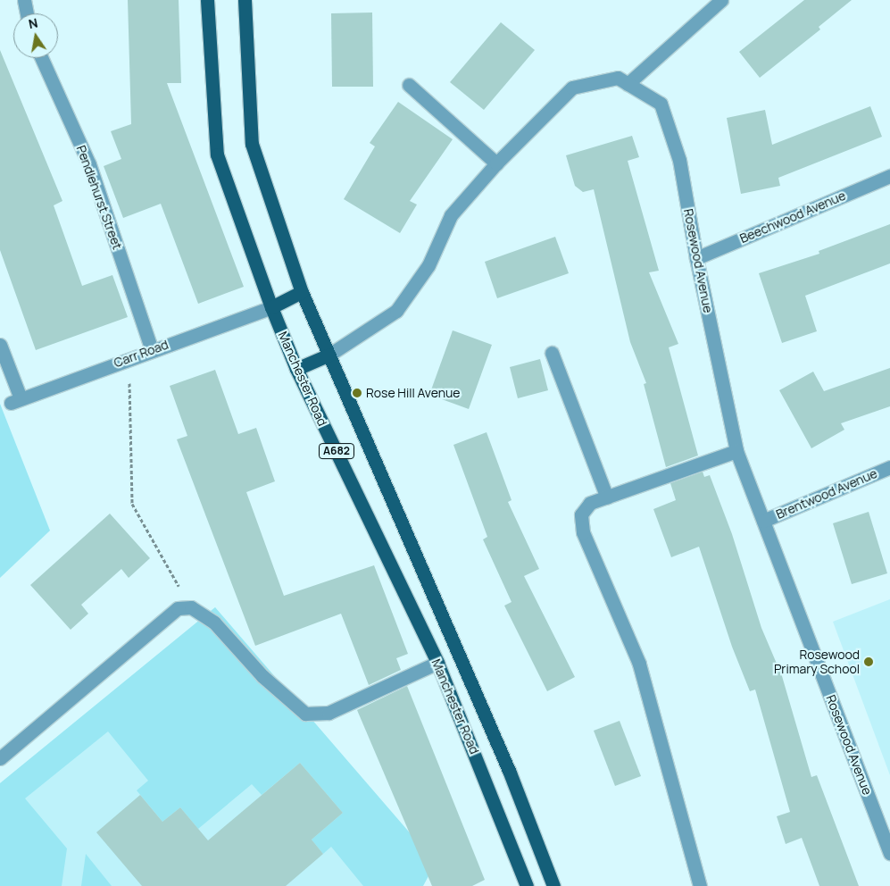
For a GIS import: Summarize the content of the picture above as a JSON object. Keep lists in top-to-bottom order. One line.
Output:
{"streets":{"main road":["Manchester Road","A682"],"street":["Pendlehurst Street","Beechwood Avenue","Rosewood Avenue","Carr Road","Brentwood Avenue"]},"crossings":[["Pendlehurst Street","Carr Road"],["Beechwood Avenue","Rosewood Avenue"],["Rosewood Avenue","Manchester Road"],["Rosewood Avenue","Brentwood Avenue"],["Carr Road","Manchester Road"]],"places":["Rose Hill Avenue","Rosewood Primary School"],"north":"top"}
